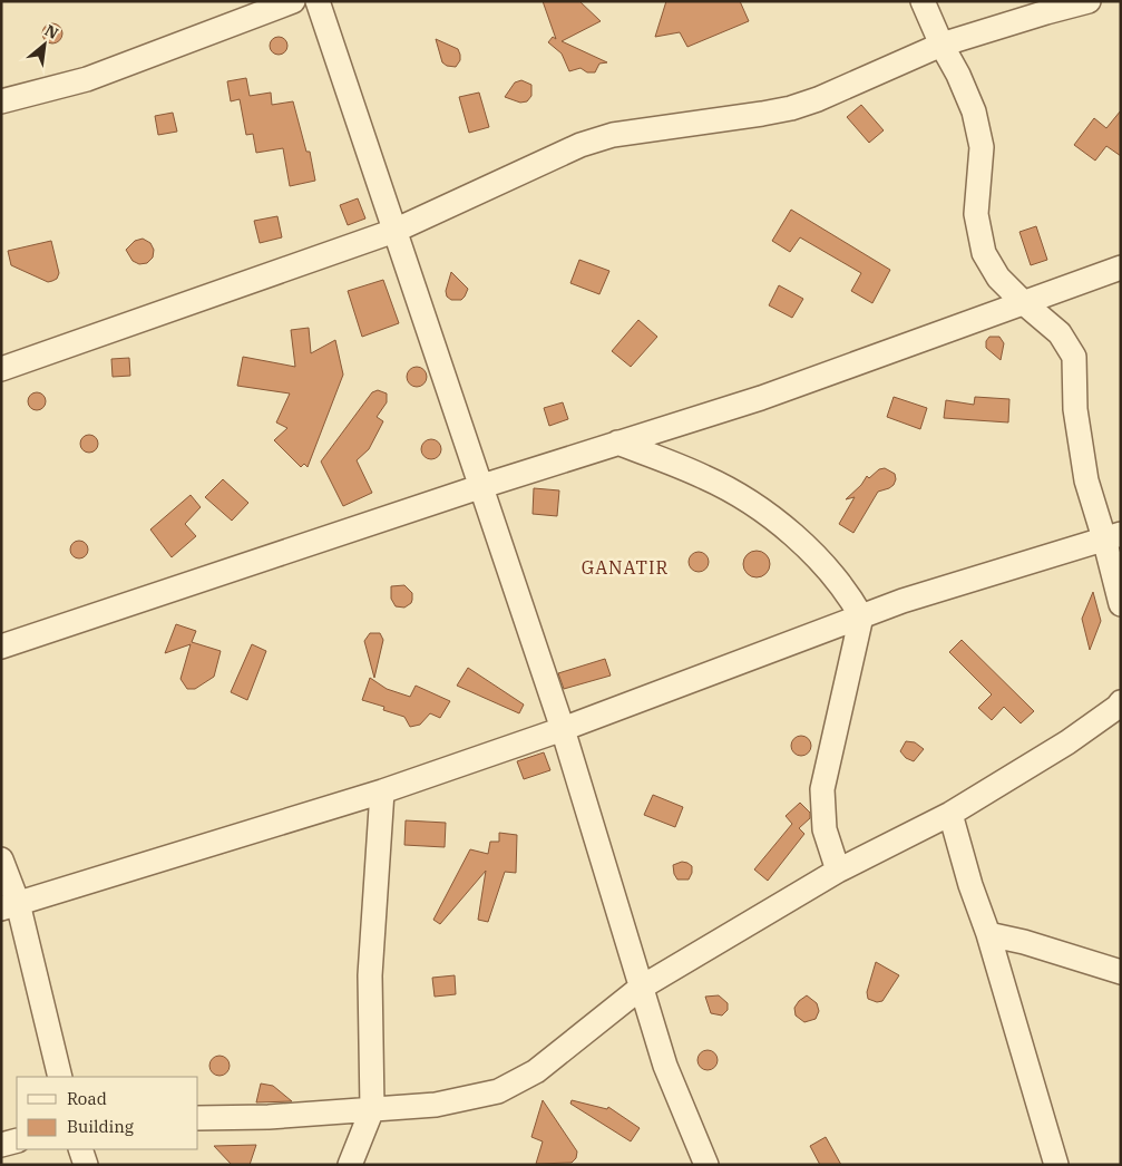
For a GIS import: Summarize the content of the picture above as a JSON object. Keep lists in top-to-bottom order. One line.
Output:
{"districts":["GANATIR"],"legend":["Road","Building"],"north":"top right"}
